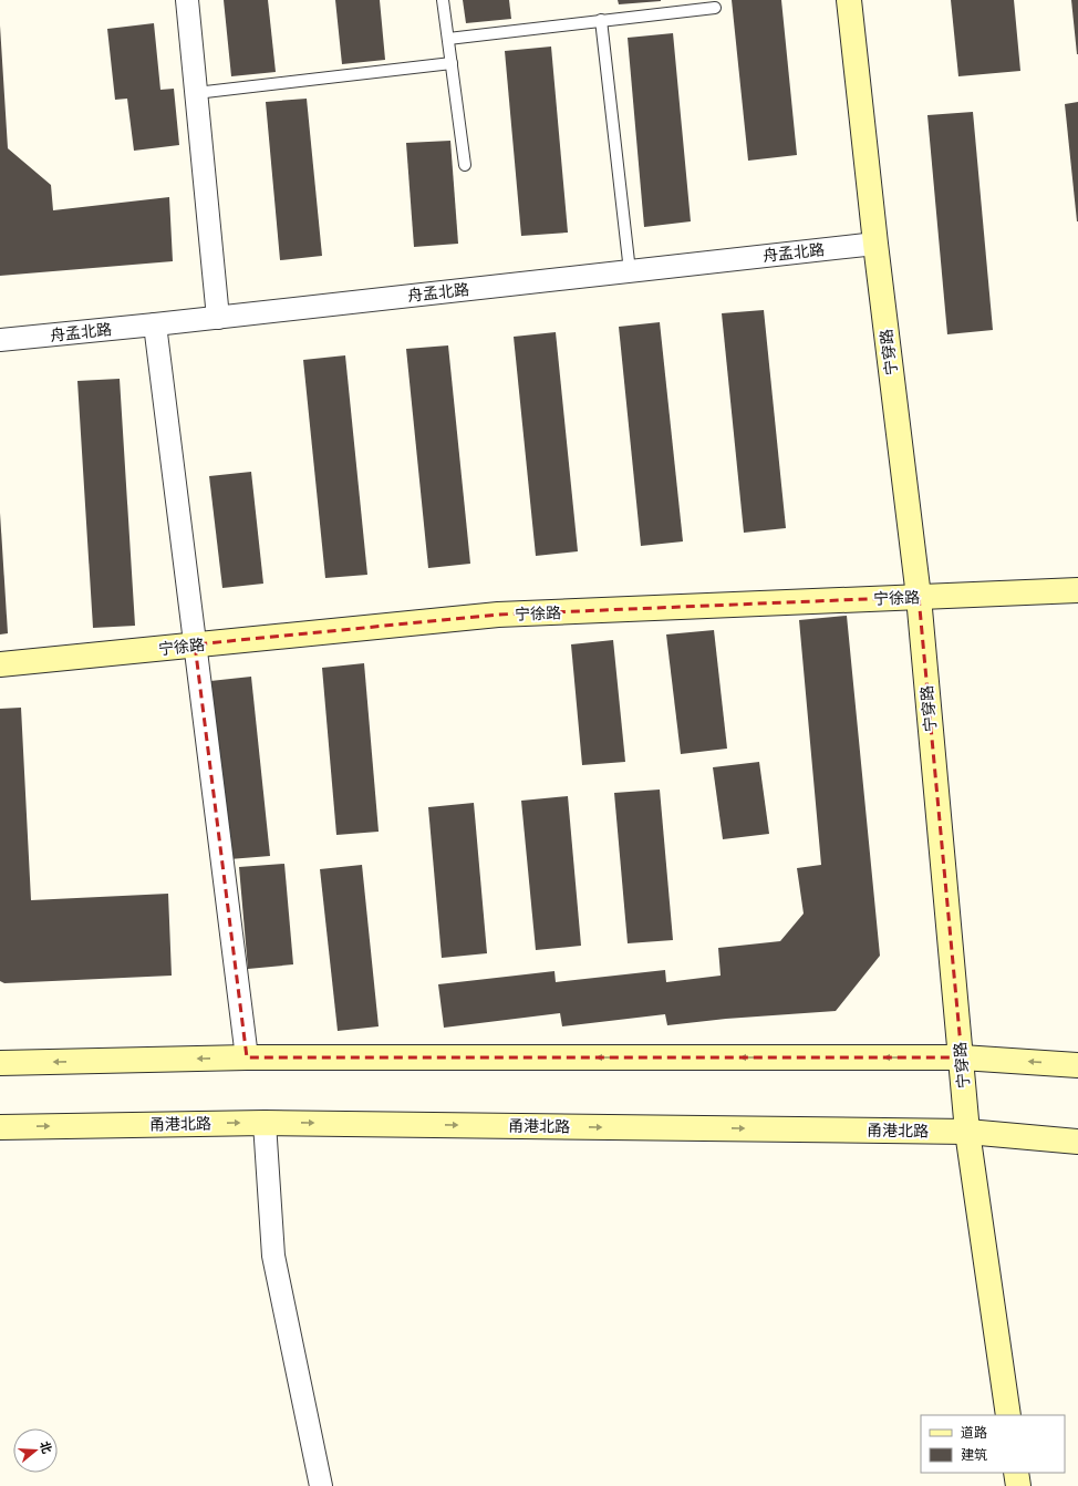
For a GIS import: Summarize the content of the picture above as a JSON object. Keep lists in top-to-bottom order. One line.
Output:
{"streets":{"street":["舟孟北路","宁穿路","宁徐路","甬港北路"]},"crossings":[["舟孟北路","宁穿路"],["宁穿路","宁徐路"],["宁穿路","甬港北路"]],"legend":["道路","建筑"],"north":"right"}
